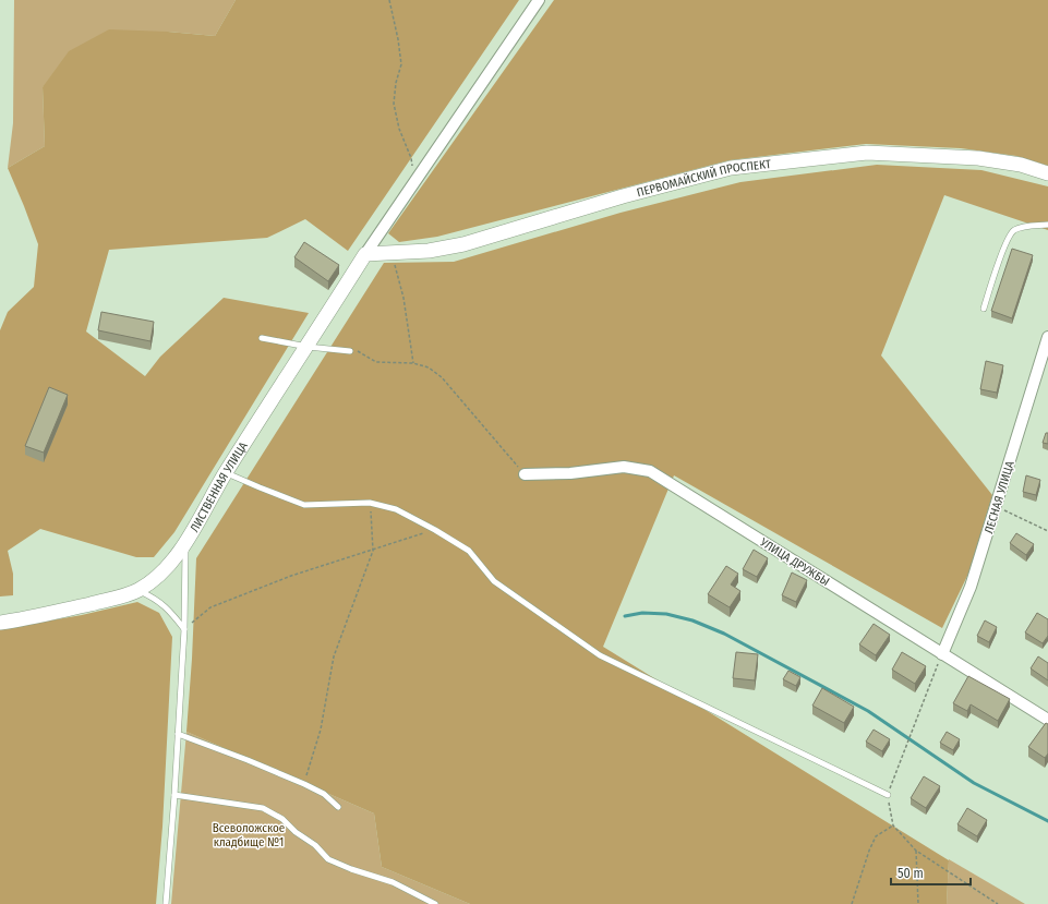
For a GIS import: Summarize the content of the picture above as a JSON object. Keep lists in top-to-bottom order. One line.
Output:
{"streets":{"street":["ПЕРВОМАЙСКИЙ ПРОСПЕКТ","ЛИСТВЕННАЯ УЛИЦА","ЛЕСНАЯ УЛИЦА","УЛИЦА ДРУЖБЫ"]},"crossings":[["ПЕРВОМАЙСКИЙ ПРОСПЕКТ","ЛИСТВЕННАЯ УЛИЦА"],["ЛЕСНАЯ УЛИЦА","УЛИЦА ДРУЖБЫ"]],"parks":["Всеволожское кладбище №1"],"scale_bar":"50 m"}
